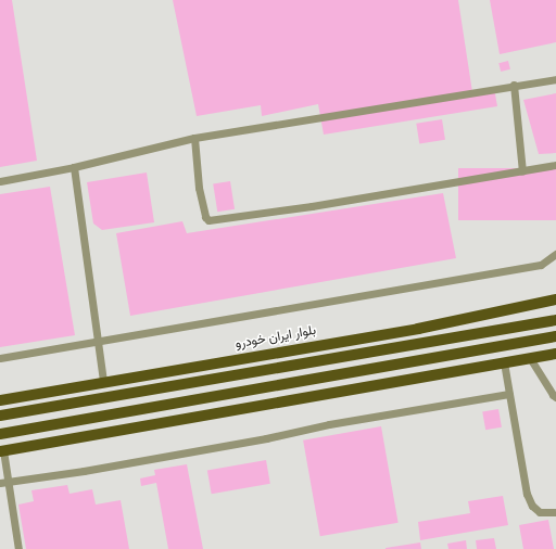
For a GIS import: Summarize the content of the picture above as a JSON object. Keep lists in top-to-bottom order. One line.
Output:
{"streets":{"main road":["بلوار ایران خودرو"]}}
